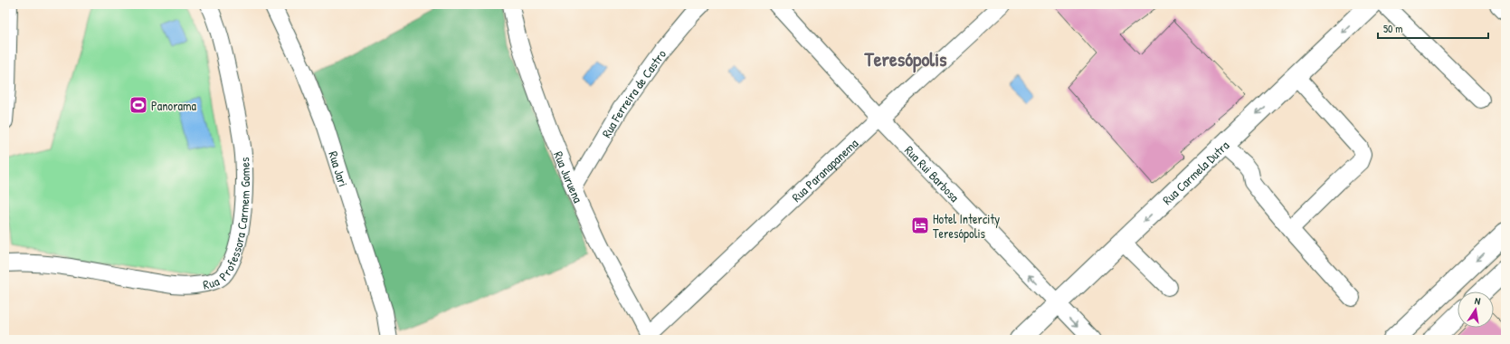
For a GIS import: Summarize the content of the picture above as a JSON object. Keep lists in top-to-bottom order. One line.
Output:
{"streets":{"main road":["Rua Carmela Dutra"],"street":["Rua Ferreira de Castro","Rua Jari","Rua Paranapanema","Rua Rui Barbosa","Rua Juruena","Rua Professora Carmem Gomes"]},"crossings":[["Rua Ferreira de Castro","Rua Juruena"],["Rua Paranapanema","Rua Rui Barbosa"],["Rua Paranapanema","Rua Juruena"],["Rua Carmela Dutra","Rua Rui Barbosa"]],"one_way":["Rua Carmela Dutra"],"districts":["Teresópolis"],"places":{"sports":["Panorama"],"hotel":["Hotel Intercity Teresópolis"]},"scale_bar":"50 m","north":"top"}
